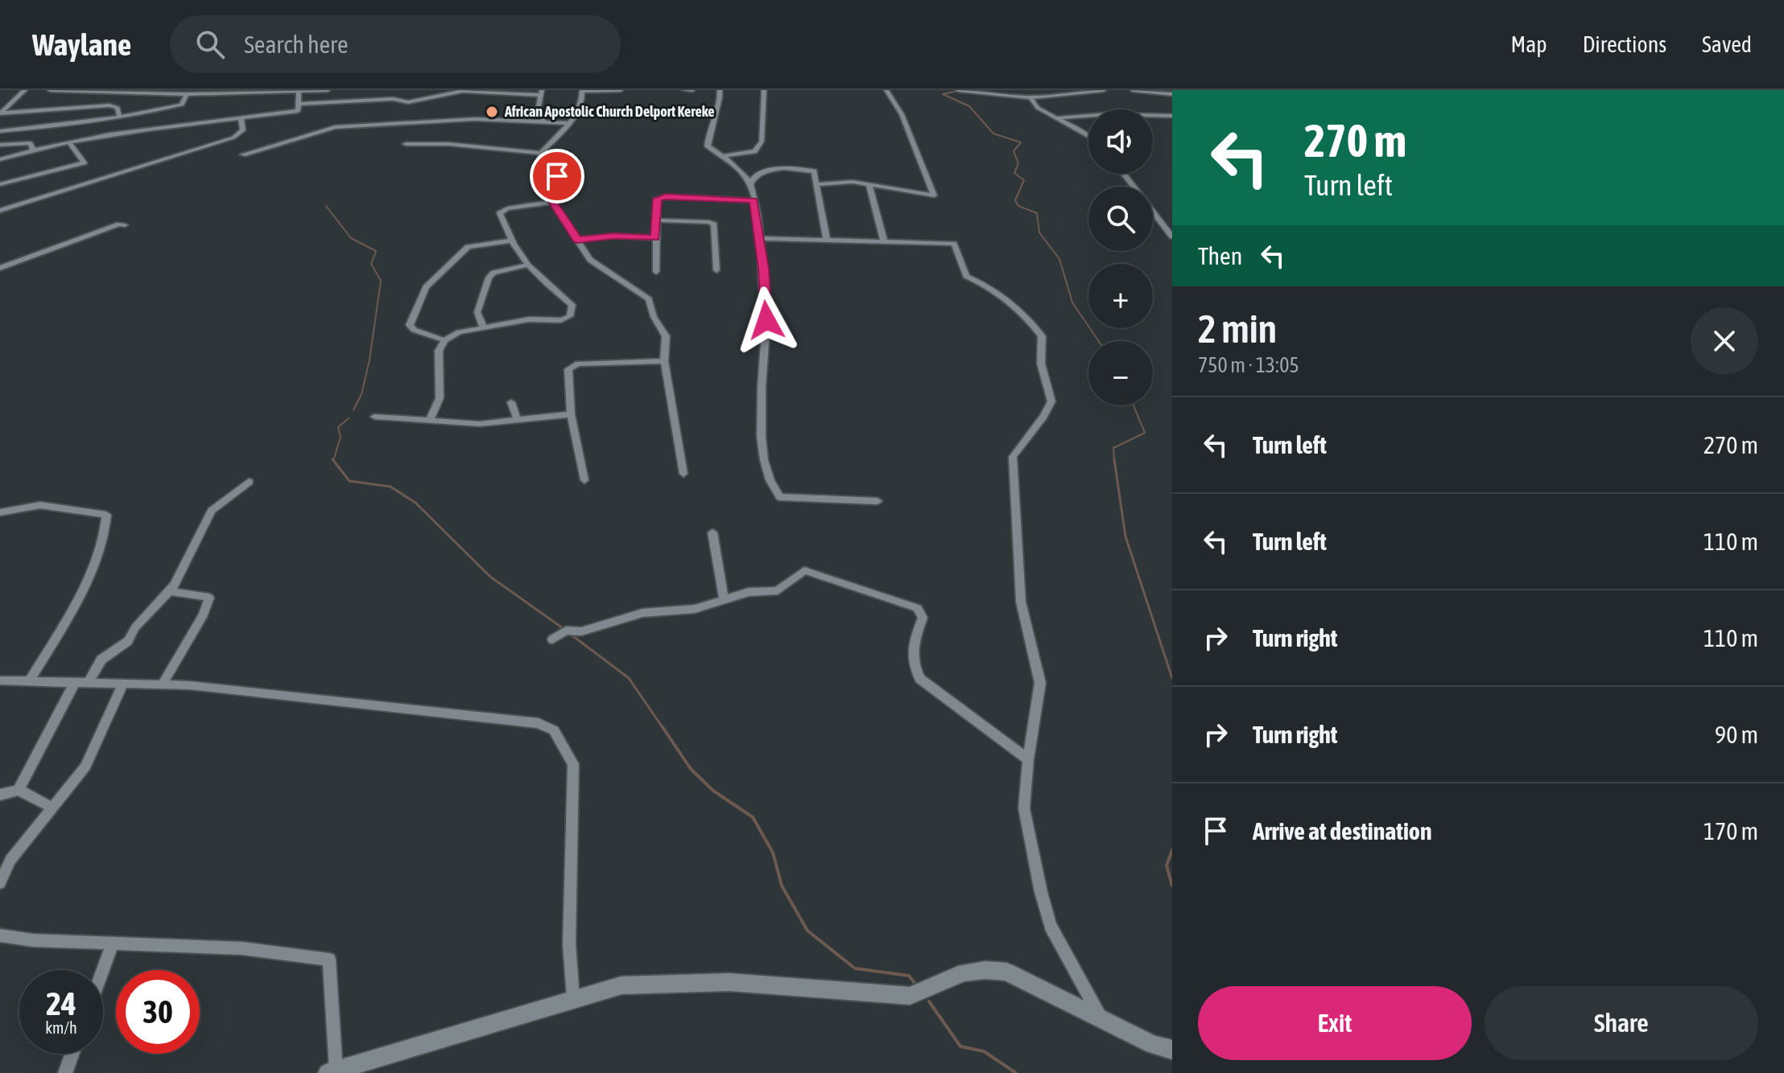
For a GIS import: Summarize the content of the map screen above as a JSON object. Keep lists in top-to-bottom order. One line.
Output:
{"places":["African Apostolic Church Delport Kereke"],"page":{"header":"Waylane","search":"Search here","nav":["Map","Directions","Saved"],"turn":["270 m","Turn left"],"map_buttons":["+","−"],"then":"Then","heading":["2 min","750 m · 13:05"],"list":[{"name":"Turn left","value":"270 m"},{"name":"Turn left","value":"110 m"},{"name":"Turn right","value":"110 m"},{"name":"Turn right","value":"90 m"},{"name":"Arrive at destination","value":"170 m"}],"speed":"24 km/h","limit":"30","buttons":["Exit","Share"]}}
